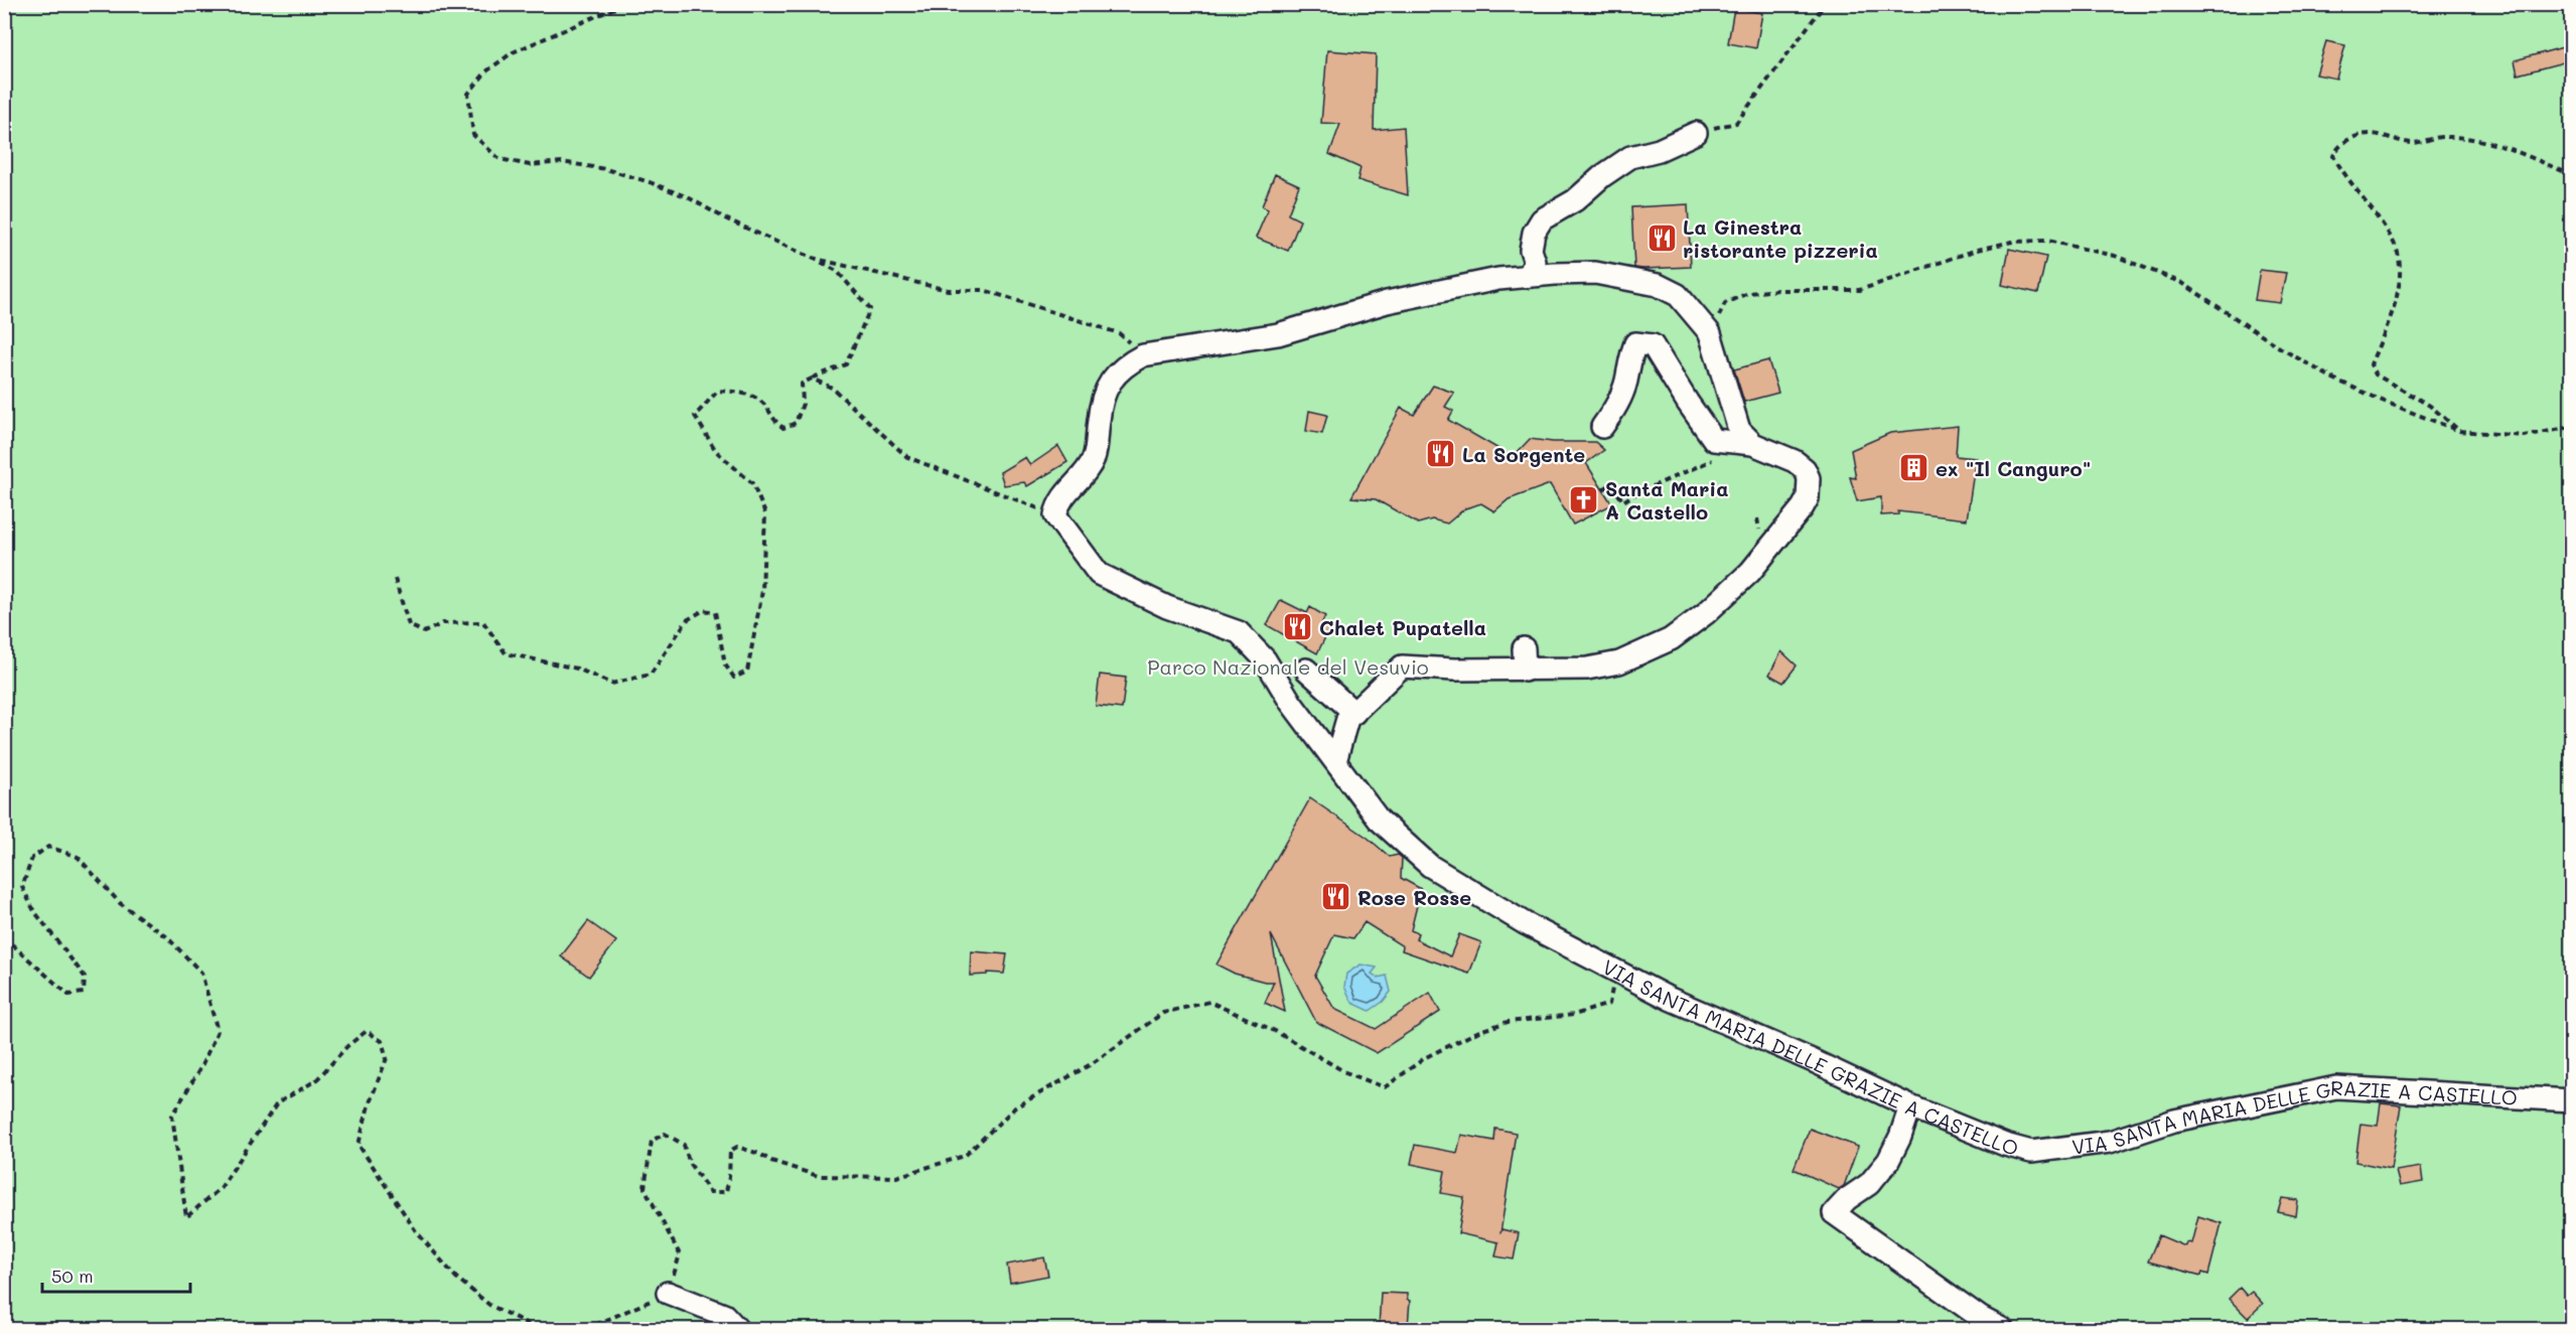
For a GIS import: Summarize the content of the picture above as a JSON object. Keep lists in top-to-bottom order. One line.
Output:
{"streets":{"street":["VIA SANTA MARIA DELLE GRAZIE A CASTELLO"]},"parks":["Parco Nazionale del Vesuvio"],"places":{"restaurant":["La Ginestra ristorante pizzeria","La Sorgente","Chalet Pupatella","Rose Rosse"],"building":["ex \"Il Canguro\""],"church":["Santa Maria A Castello"]},"scale_bar":"50 m"}
